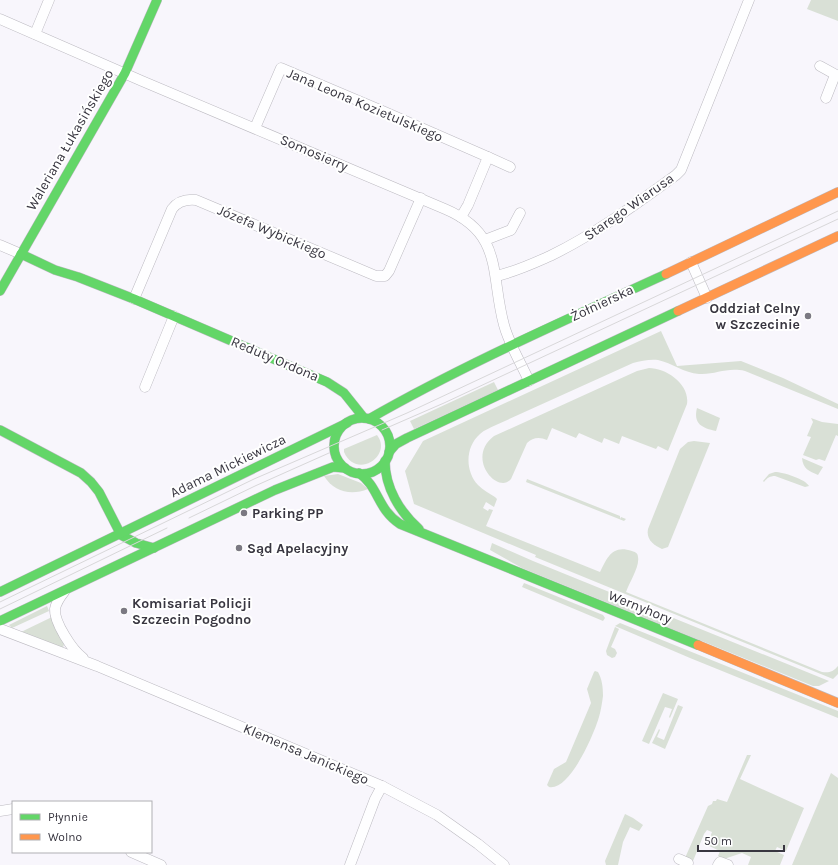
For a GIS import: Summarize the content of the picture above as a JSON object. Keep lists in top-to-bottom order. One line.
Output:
{"streets":{"street":["Jana Leona Kozietulskiego","Waleriana Łukasińskiego","Somosierry","Starego Wiarusa","Józefa Wybickiego","Żołnierska","Reduty Ordona","Adama Mickiewicza","Wernyhory","Klemensa Janickiego"]},"crossings":[["Jana Leona Kozietulskiego","Somosierry"],["Waleriana Łukasińskiego","Somosierry"],["Waleriana Łukasińskiego","Reduty Ordona"],["Somosierry","Starego Wiarusa"],["Somosierry","Józefa Wybickiego"],["Somosierry","Żołnierska"],["Józefa Wybickiego","Reduty Ordona"],["Żołnierska","Reduty Ordona"],["Żołnierska","Adama Mickiewicza"],["Żołnierska","Wernyhory"],["Reduty Ordona","Adama Mickiewicza"],["Reduty Ordona","Wernyhory"],["Adama Mickiewicza","Wernyhory"]],"places":["Oddział Celny w Szczecinie","Parking PP","Sąd Apelacyjny","Komisariat Policji Szczecin Pogodno"],"legend":["Płynnie","Wolno"],"scale_bar":"50 m"}
